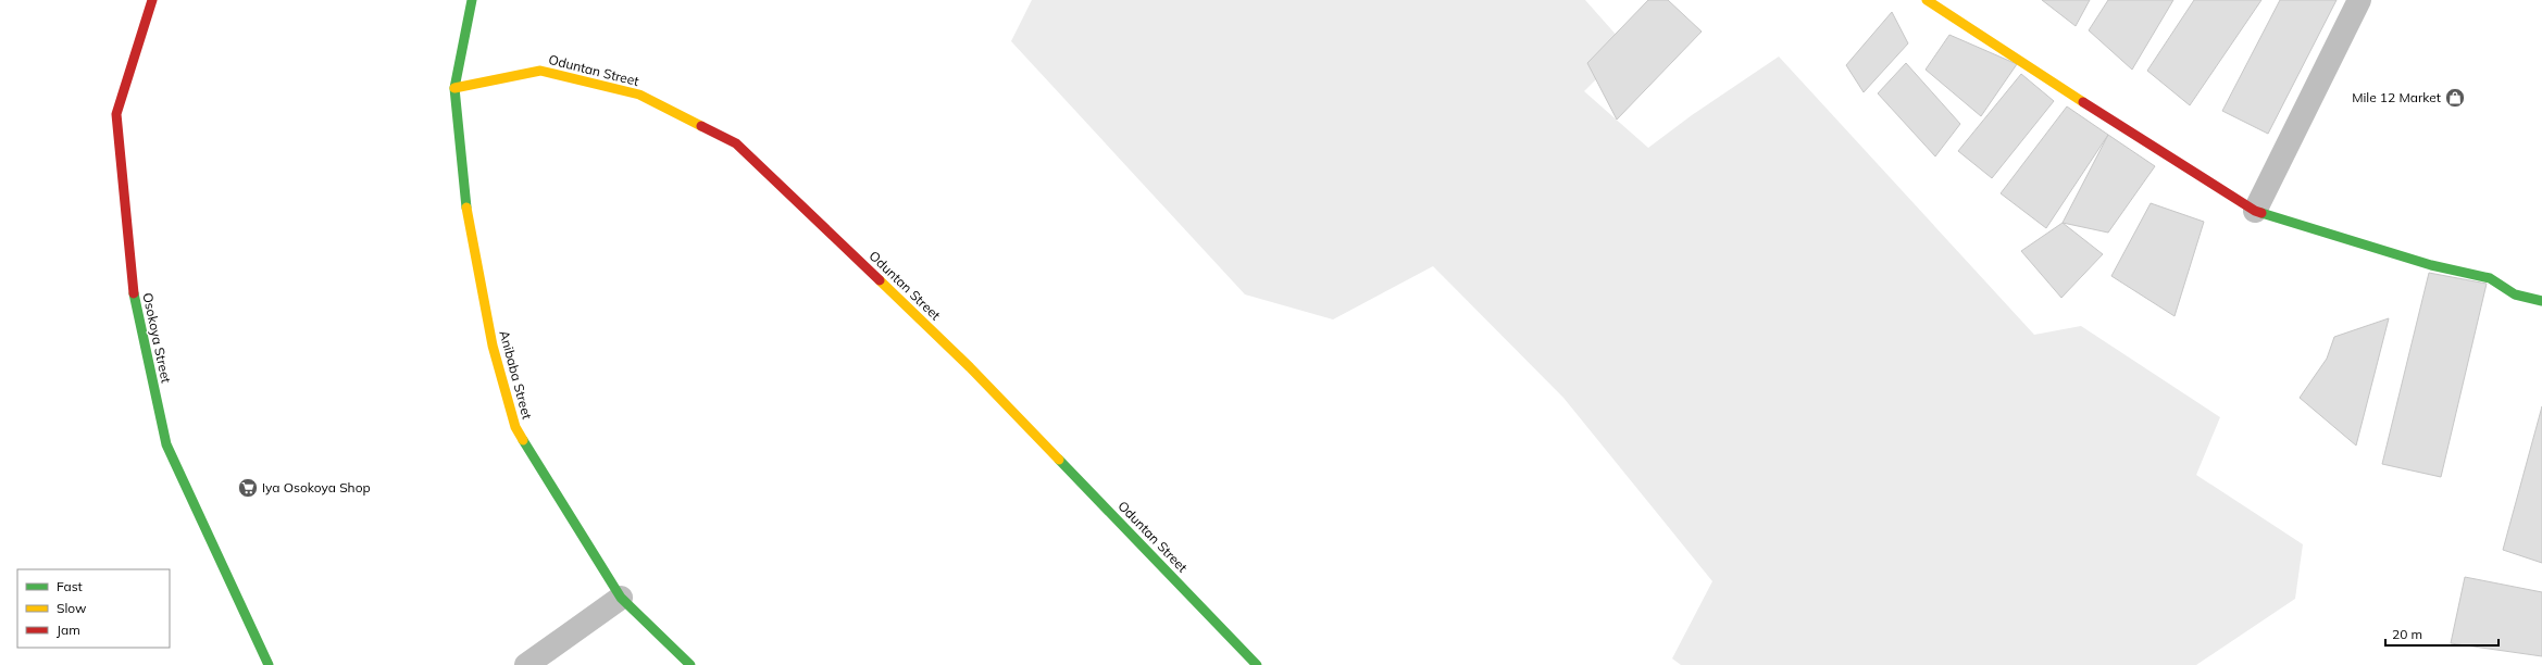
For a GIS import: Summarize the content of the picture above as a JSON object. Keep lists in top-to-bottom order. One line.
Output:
{"streets":{"street":["Oduntan Street","Osokoya Street","Anibaba Street"]},"crossings":[["Oduntan Street","Anibaba Street"]],"places":{"shop":["Mile 12 Market"],"supermarket":["Iya Osokoya Shop"]},"legend":["Fast","Slow","Jam"],"scale_bar":"20 m"}
